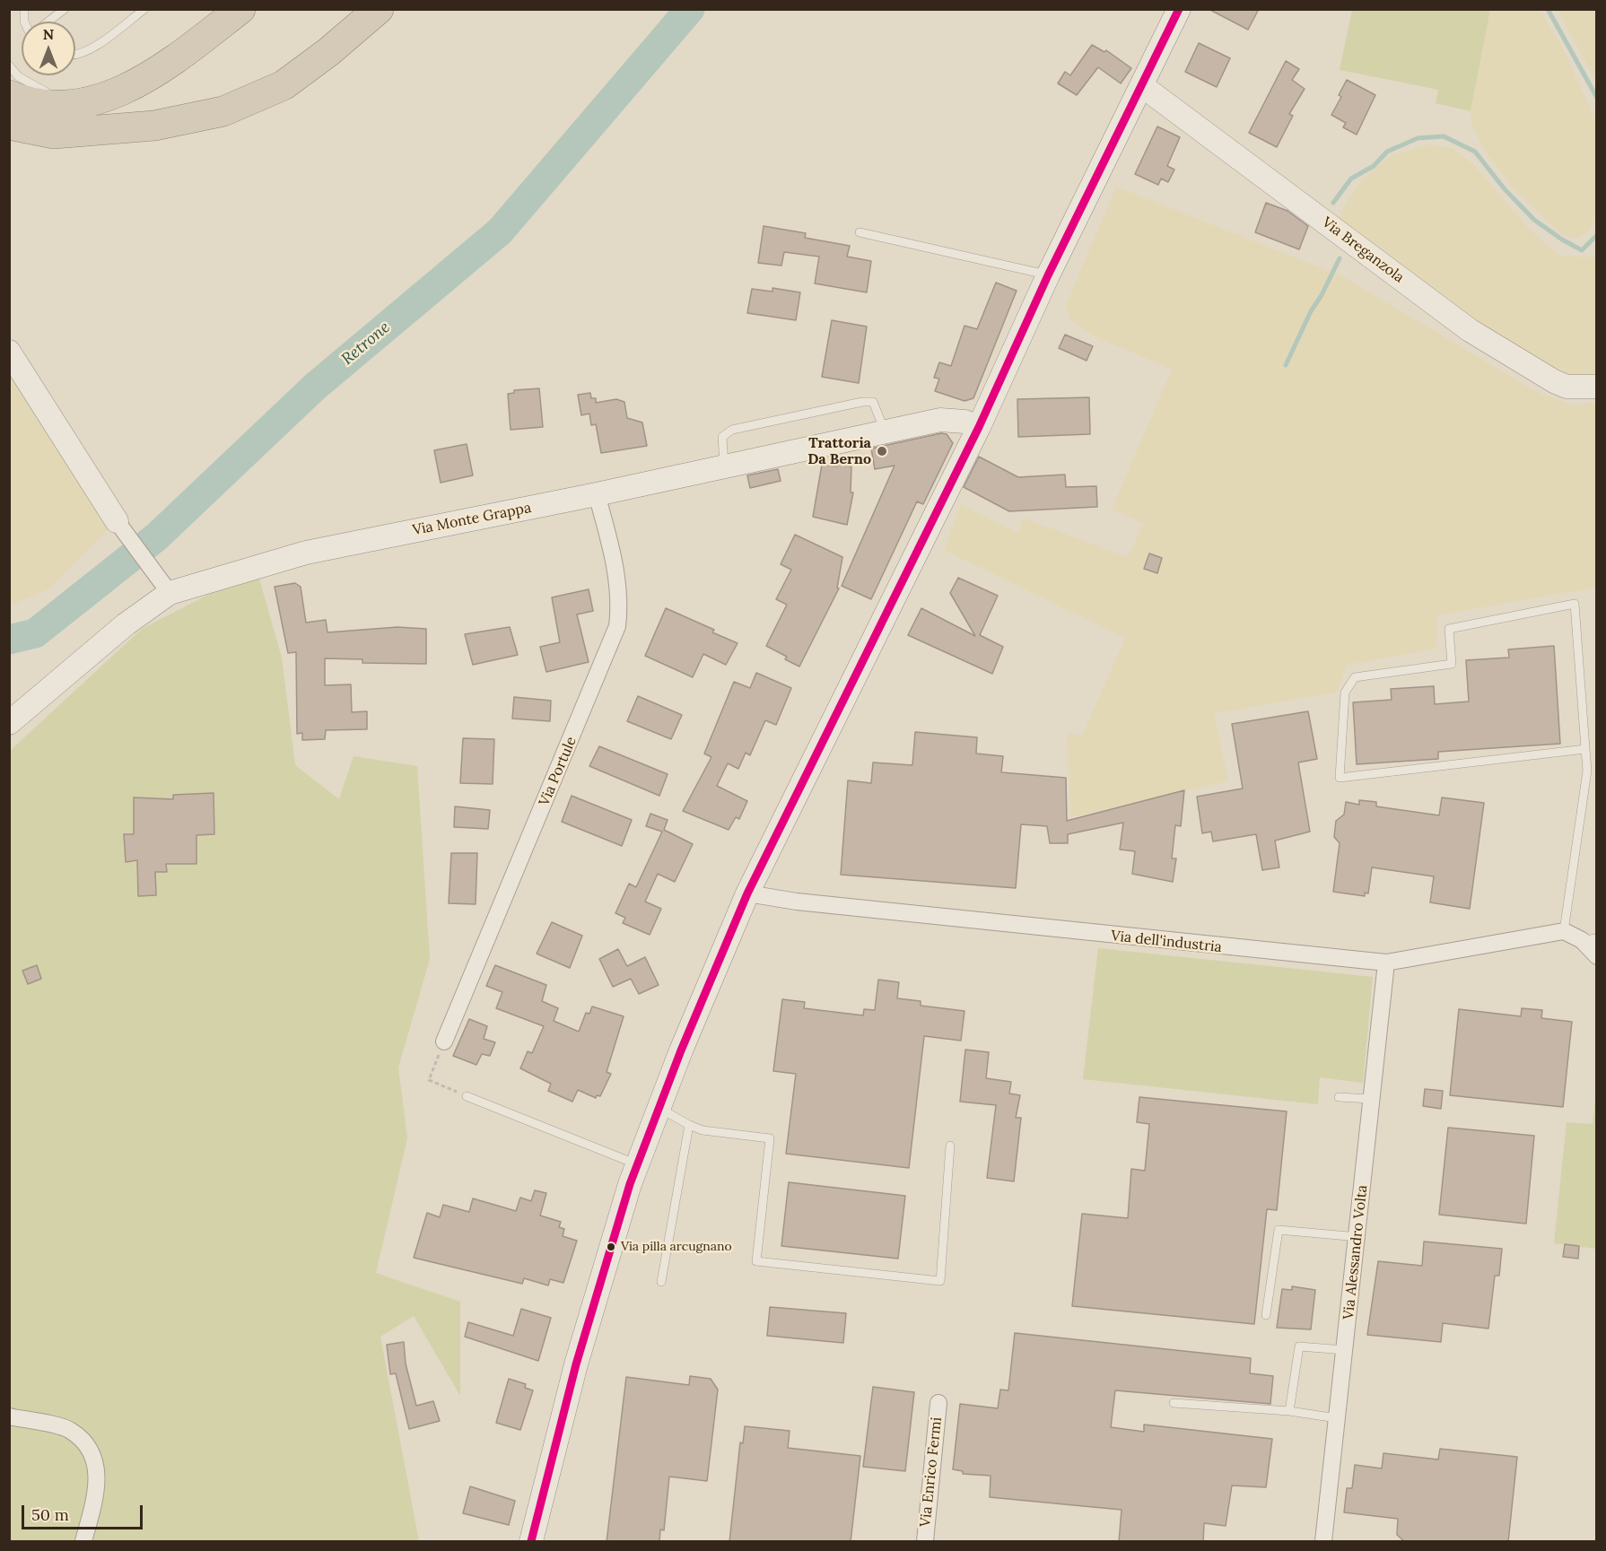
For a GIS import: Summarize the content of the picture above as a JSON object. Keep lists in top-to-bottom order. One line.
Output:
{"streets":{"street":["Via Breganzola","Via Monte Grappa","Via Portule","Via dell'industria","Via Alessandro Volta","Via Enrico Fermi"]},"crossings":[["Via Monte Grappa","Via Portule"],["Via dell'industria","Via Alessandro Volta"]],"water":["Retrone"],"places":["Trattoria Da Berno","Via pilla arcugnano"],"scale_bar":"50 m","north":"top"}
